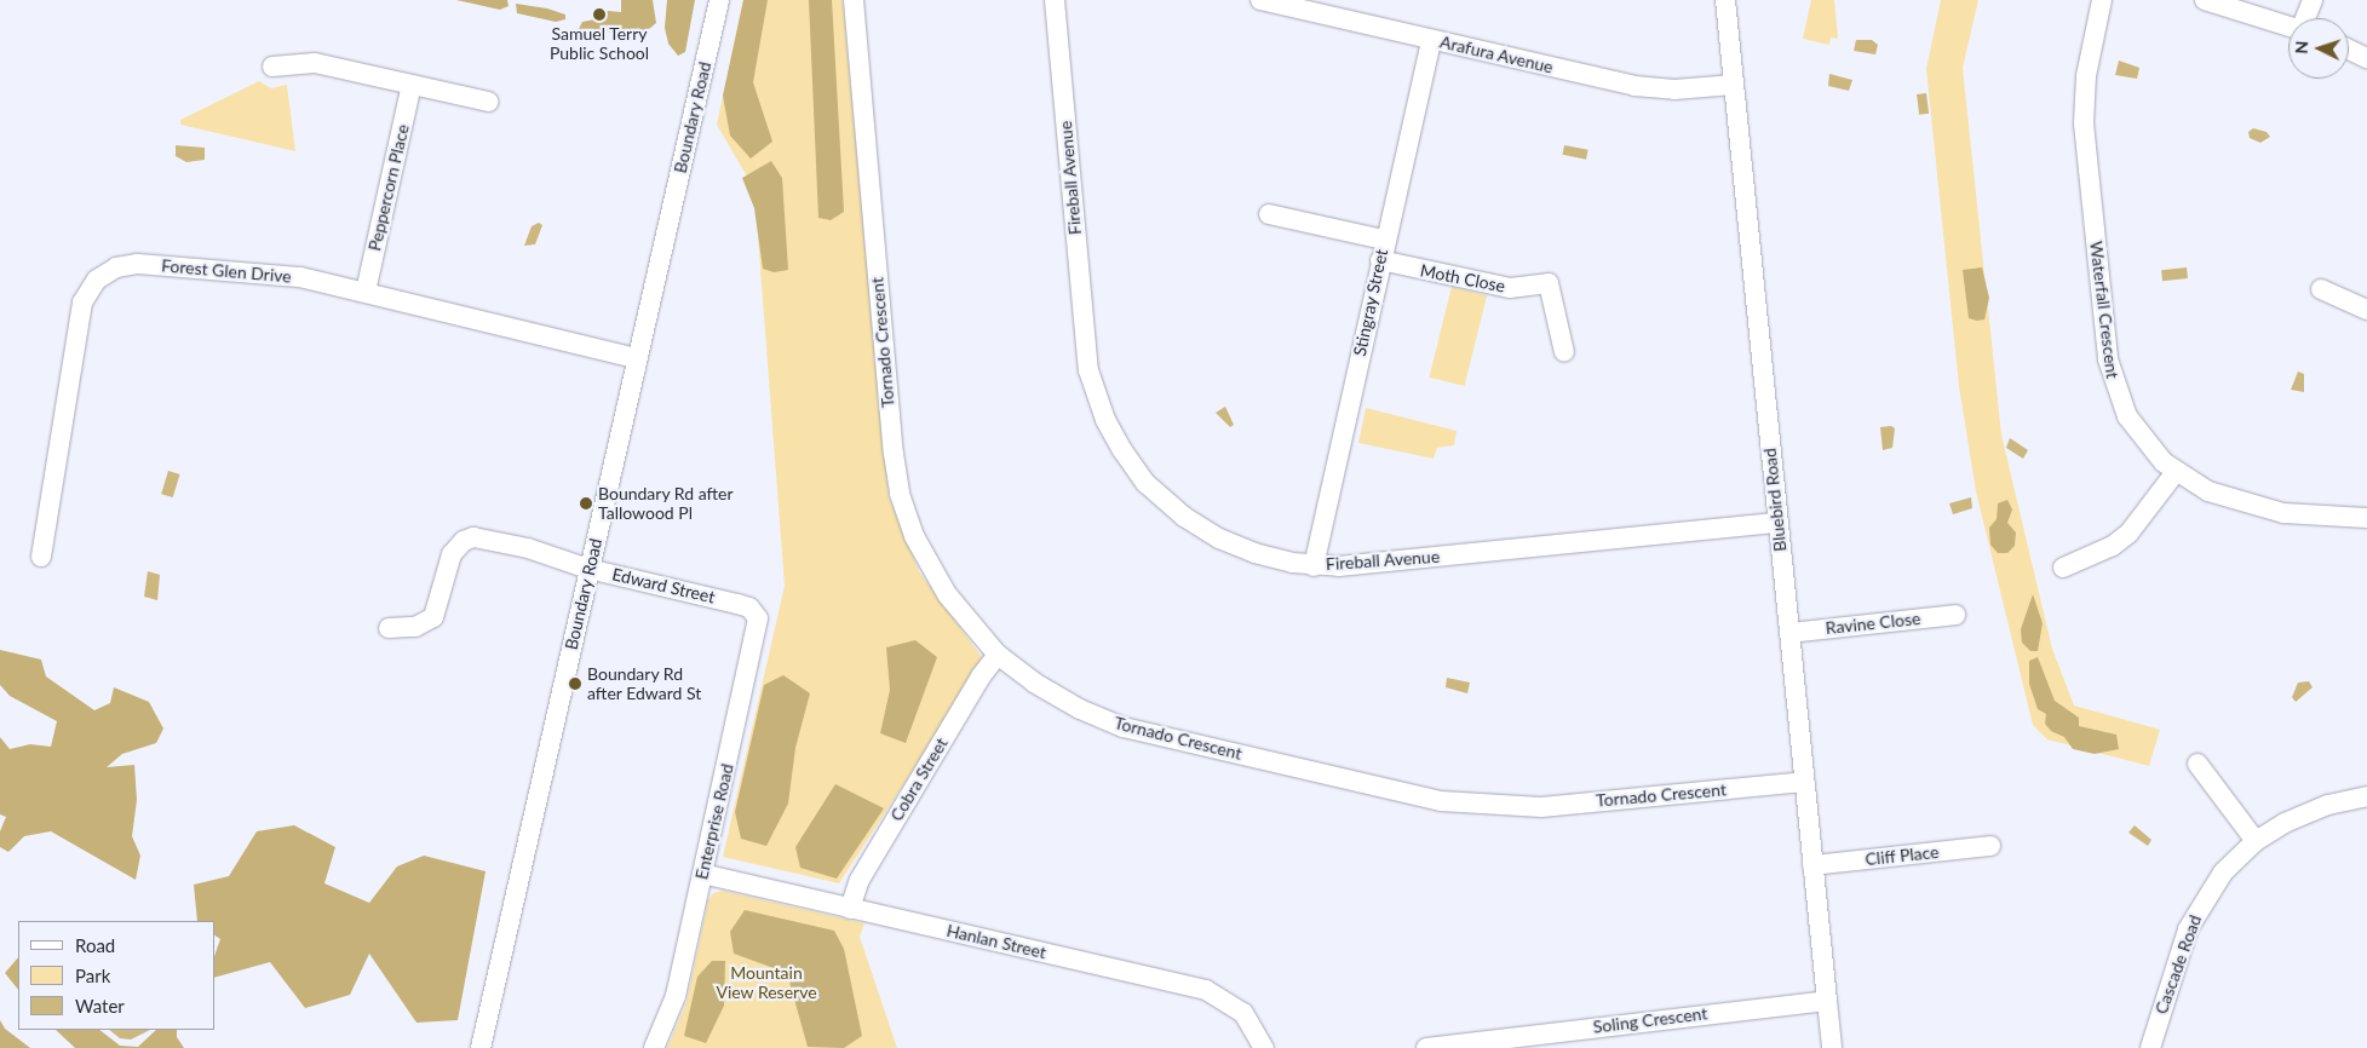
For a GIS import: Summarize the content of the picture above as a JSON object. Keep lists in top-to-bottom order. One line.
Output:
{"streets":{"street":["Arafura Avenue","Boundary Road","Fireball Avenue","Peppercorn Place","Forest Glen Drive","Moth Close","Stingray Street","Waterfall Crescent","Tornado Crescent","Bluebird Road","Edward Street","Ravine Close","Cobra Street","Enterprise Road","Cliff Place","Hanlan Street","Cascade Road","Soling Crescent"]},"crossings":[["Arafura Avenue","Stingray Street"],["Arafura Avenue","Bluebird Road"],["Boundary Road","Forest Glen Drive"],["Boundary Road","Edward Street"],["Fireball Avenue","Stingray Street"],["Fireball Avenue","Bluebird Road"],["Peppercorn Place","Forest Glen Drive"],["Moth Close","Stingray Street"],["Tornado Crescent","Bluebird Road"],["Tornado Crescent","Cobra Street"],["Bluebird Road","Ravine Close"],["Bluebird Road","Cliff Place"],["Bluebird Road","Soling Crescent"],["Edward Street","Enterprise Road"],["Cobra Street","Hanlan Street"],["Enterprise Road","Hanlan Street"]],"parks":["Mountain View Reserve"],"places":["Samuel Terry Public School","Boundary Rd after Tallowood Pl","Boundary Rd after Edward St"],"legend":["Road","Park","Water"],"north":"left"}
